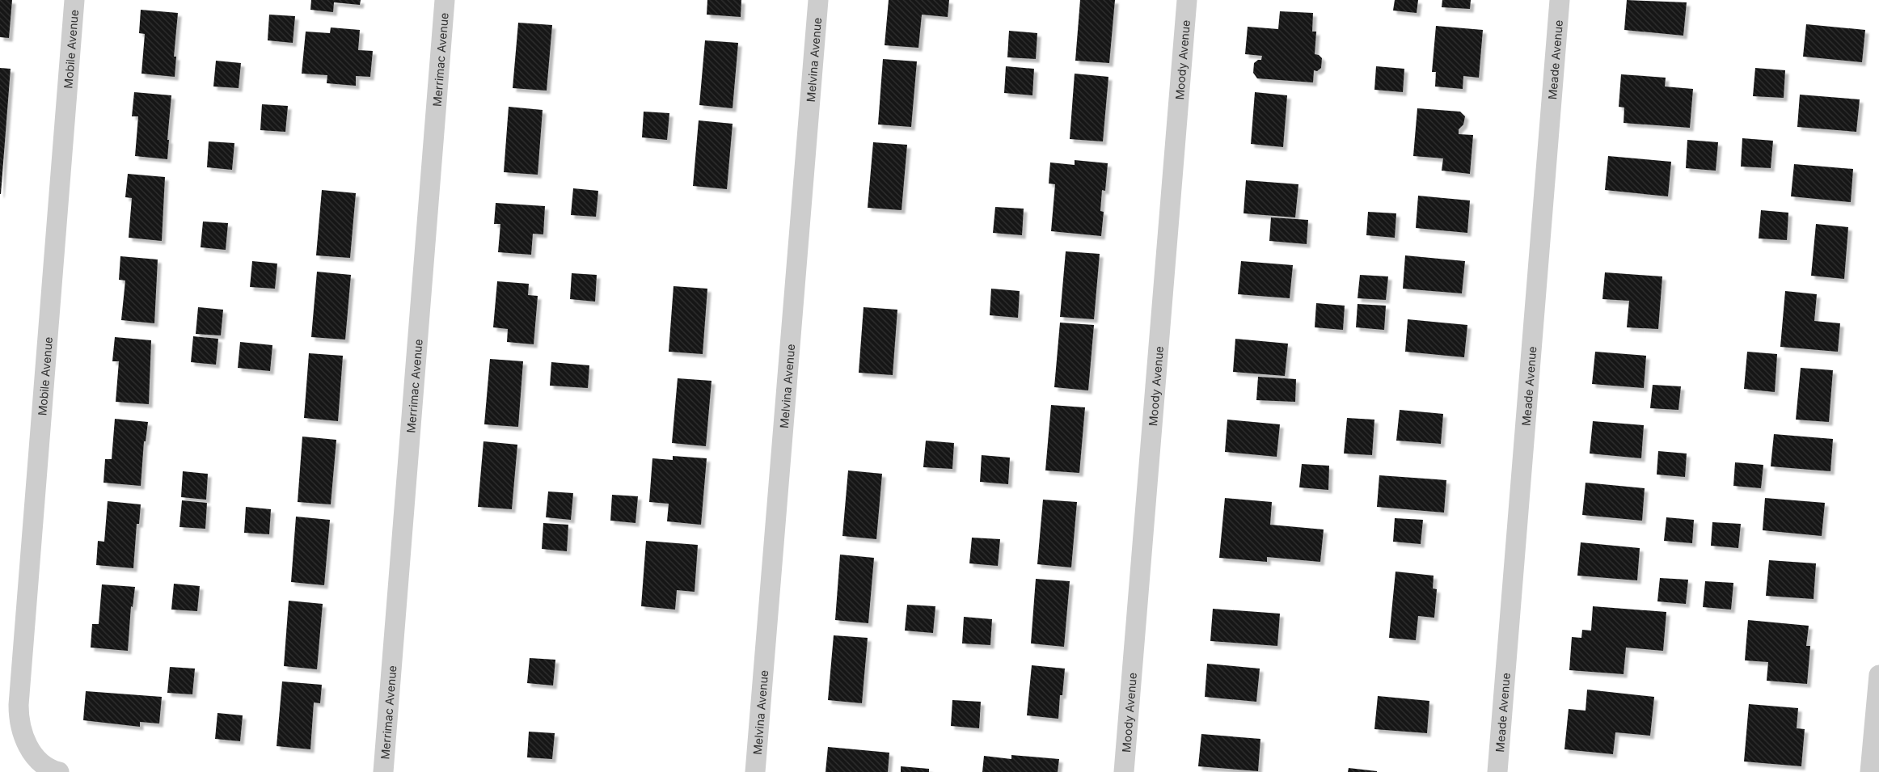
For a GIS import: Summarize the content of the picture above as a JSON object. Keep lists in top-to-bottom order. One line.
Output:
{"streets":{"street":["Mobile Avenue","Merrimac Avenue","Melvina Avenue","Moody Avenue","Meade Avenue"]}}
